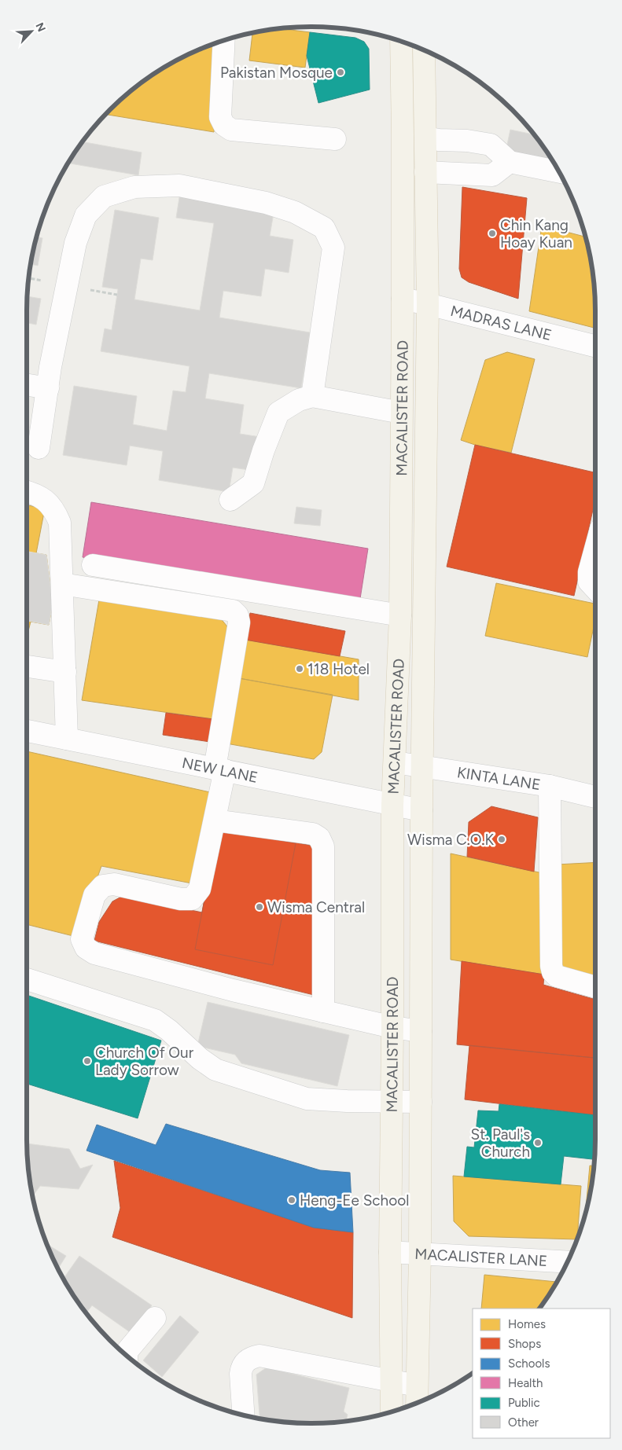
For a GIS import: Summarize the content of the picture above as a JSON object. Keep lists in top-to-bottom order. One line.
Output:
{"streets":{"main road":["MACALISTER ROAD"],"street":["MADRAS LANE","NEW LANE","KINTA LANE","MACALISTER LANE"]},"crossings":[["MADRAS LANE","MACALISTER ROAD"],["MACALISTER ROAD","NEW LANE"],["MACALISTER ROAD","KINTA LANE"],["MACALISTER ROAD","MACALISTER LANE"]],"places":["Pakistan Mosque","Chin Kang Hoay Kuan","118 Hotel","Wisma C.O.K","Wisma Central","Church Of Our Lady Sorrow","St. Paul's Church","Heng-Ee School"],"legend":["Homes","Shops","Schools","Health","Public","Other"],"north":"top right"}
